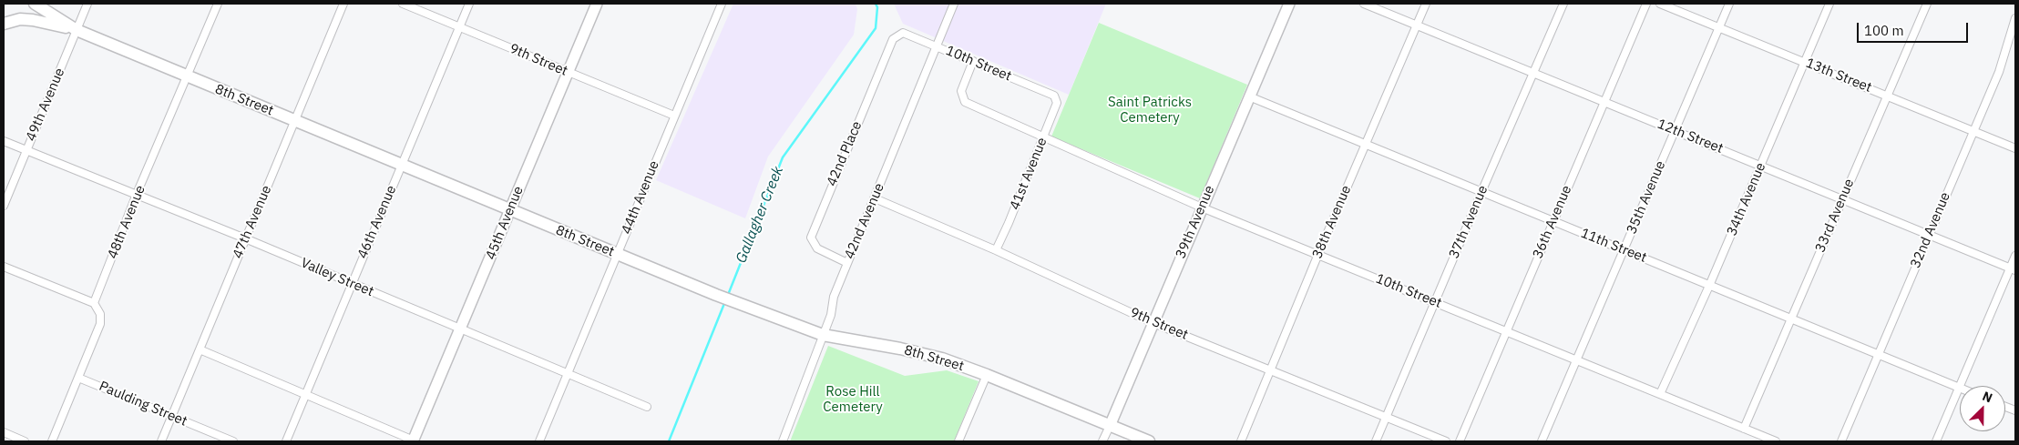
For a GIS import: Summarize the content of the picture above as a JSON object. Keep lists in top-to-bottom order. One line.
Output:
{"streets":{"main road":["8th Street"],"street":["9th Street","10th Street","13th Street","49th Avenue","12th Street","42nd Place","41st Avenue","44th Avenue","35th Avenue","34th Avenue","33rd Avenue","42nd Avenue","48th Avenue","47th Avenue","46th Avenue","39th Avenue","38th Avenue","37th Avenue","36th Avenue","45th Avenue","32nd Avenue","11th Street","Valley Street","Paulding Street"]},"crossings":[["9th Street","41st Avenue"],["9th Street","44th Avenue"],["9th Street","42nd Avenue"],["9th Street","46th Avenue"],["9th Street","39th Avenue"],["9th Street","38th Avenue"],["9th Street","37th Avenue"],["9th Street","45th Avenue"],["10th Street","42nd Place"],["10th Street","41st Avenue"],["10th Street","35th Avenue"],["10th Street","34th Avenue"],["10th Street","33rd Avenue"],["10th Street","42nd Avenue"],["10th Street","39th Avenue"],["10th Street","38th Avenue"],["10th Street","37th Avenue"],["10th Street","36th Avenue"],["13th Street","35th Avenue"],["13th Street","34th Avenue"],["13th Street","33rd Avenue"],["13th Street","32nd Avenue"],["8th Street","49th Avenue"],["8th Street","44th Avenue"],["8th Street","42nd Avenue"],["8th Street","48th Avenue"],["8th Street","47th Avenue"],["8th Street","46th Avenue"],["8th Street","39th Avenue"],["8th Street","45th Avenue"],["49th Avenue","Valley Street"],["12th Street","35th Avenue"],["12th Street","34th Avenue"],["12th Street","33rd Avenue"],["12th Street","38th Avenue"],["12th Street","37th Avenue"],["12th Street","36th Avenue"],["12th Street","32nd Avenue"],["42nd Place","42nd Avenue"],["44th Avenue","Valley Street"],["35th Avenue","11th Street"],["34th Avenue","11th Street"],["33rd Avenue","11th Street"],["48th Avenue","Valley Street"],["47th Avenue","Valley Street"],["47th Avenue","Paulding Street"],["46th Avenue","Valley Street"],["39th Avenue","11th Street"],["38th Avenue","11th Street"],["37th Avenue","11th Street"],["36th Avenue","11th Street"],["45th Avenue","Valley Street"],["32nd Avenue","11th Street"]],"water":["Gallagher Creek"],"parks":["Saint Patricks Cemetery","Rose Hill Cemetery"],"scale_bar":"100 m","north":"top right"}
